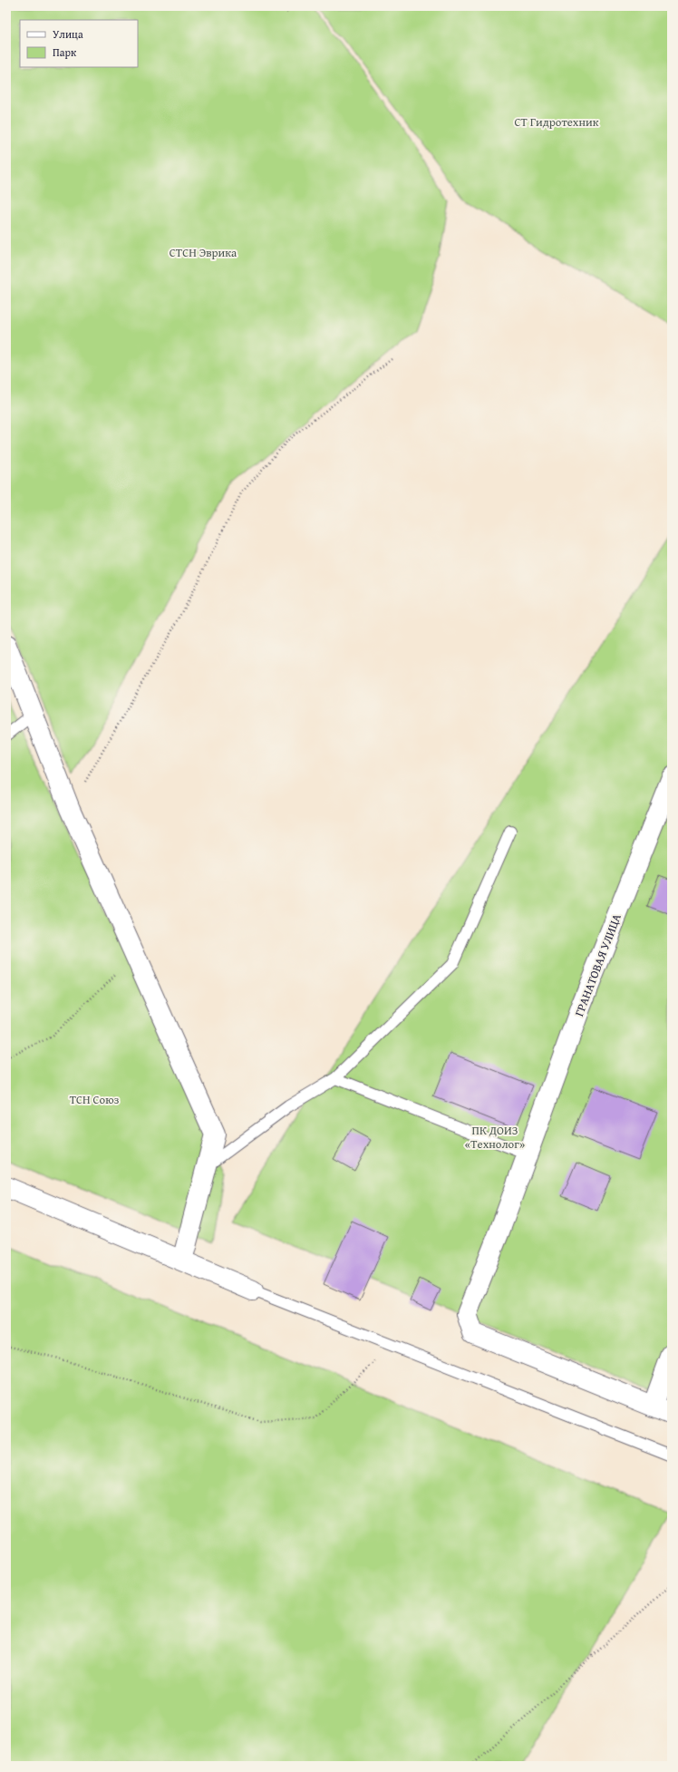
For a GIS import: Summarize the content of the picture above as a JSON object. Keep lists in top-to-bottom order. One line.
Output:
{"streets":{"street":["ГРАНАТОВАЯ УЛИЦА"]},"parks":["СТ Гидротехник","СТСН Эврика","ТСН Союз","ПК ДОИЗ «Технолог»"],"legend":["Улица","Парк"]}
